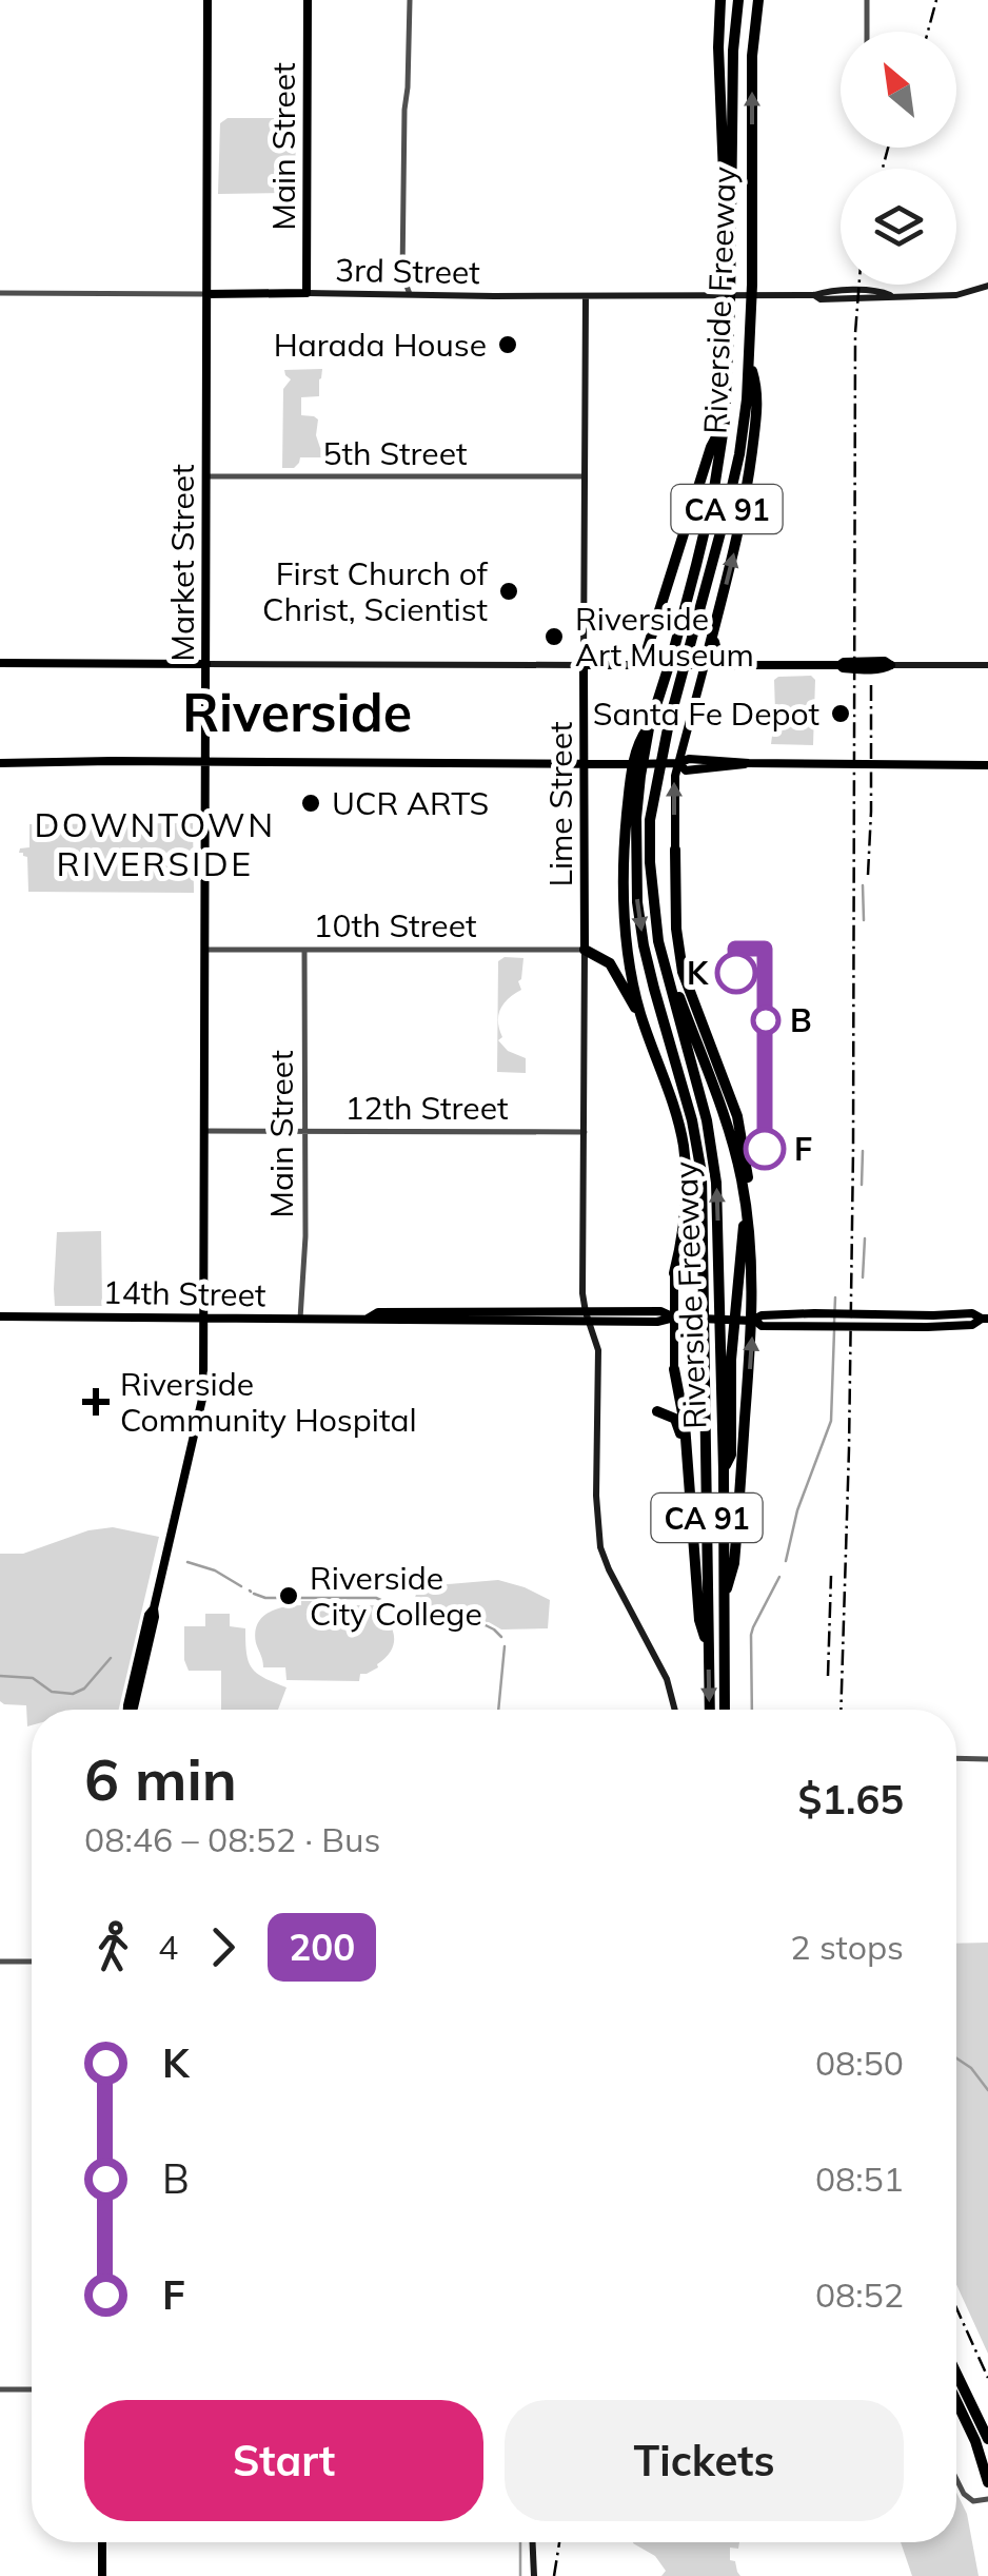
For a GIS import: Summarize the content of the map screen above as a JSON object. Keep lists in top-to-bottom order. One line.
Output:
{"streets":{"highway":["Riverside Freeway","CA 91"],"main road":["Main Street","3rd Street","Market Street","Lime Street","14th Street"],"street":["5th Street","10th Street","12th Street"]},"crossings":[["Main Street","3rd Street"],["Main Street","10th Street"],["Main Street","12th Street"],["Main Street","14th Street"],["3rd Street","Market Street"],["3rd Street","Lime Street"],["5th Street","Market Street"],["5th Street","Lime Street"],["Market Street","10th Street"],["Market Street","12th Street"],["Market Street","14th Street"],["Lime Street","10th Street"],["Lime Street","12th Street"],["Lime Street","14th Street"]],"districts":["Riverside","DOWNTOWN RIVERSIDE"],"places":{"other":["Harada House","First Church of Christ, Scientist","Riverside Art Museum","Santa Fe Depot","UCR ARTS","K","B","F","Riverside City College"],"health":["Riverside Community Hospital"]},"lines":["bus line 200"],"north":"top left","page":{"heading":["6 min","08:46 – 08:52 · Bus","$1.65"],"legs":["4","200","2 stops"],"list":[{"name":"K","value":"08:50"},{"name":"B","value":"08:51"},{"name":"F","value":"08:52"}],"buttons":["Start","Tickets"]}}
